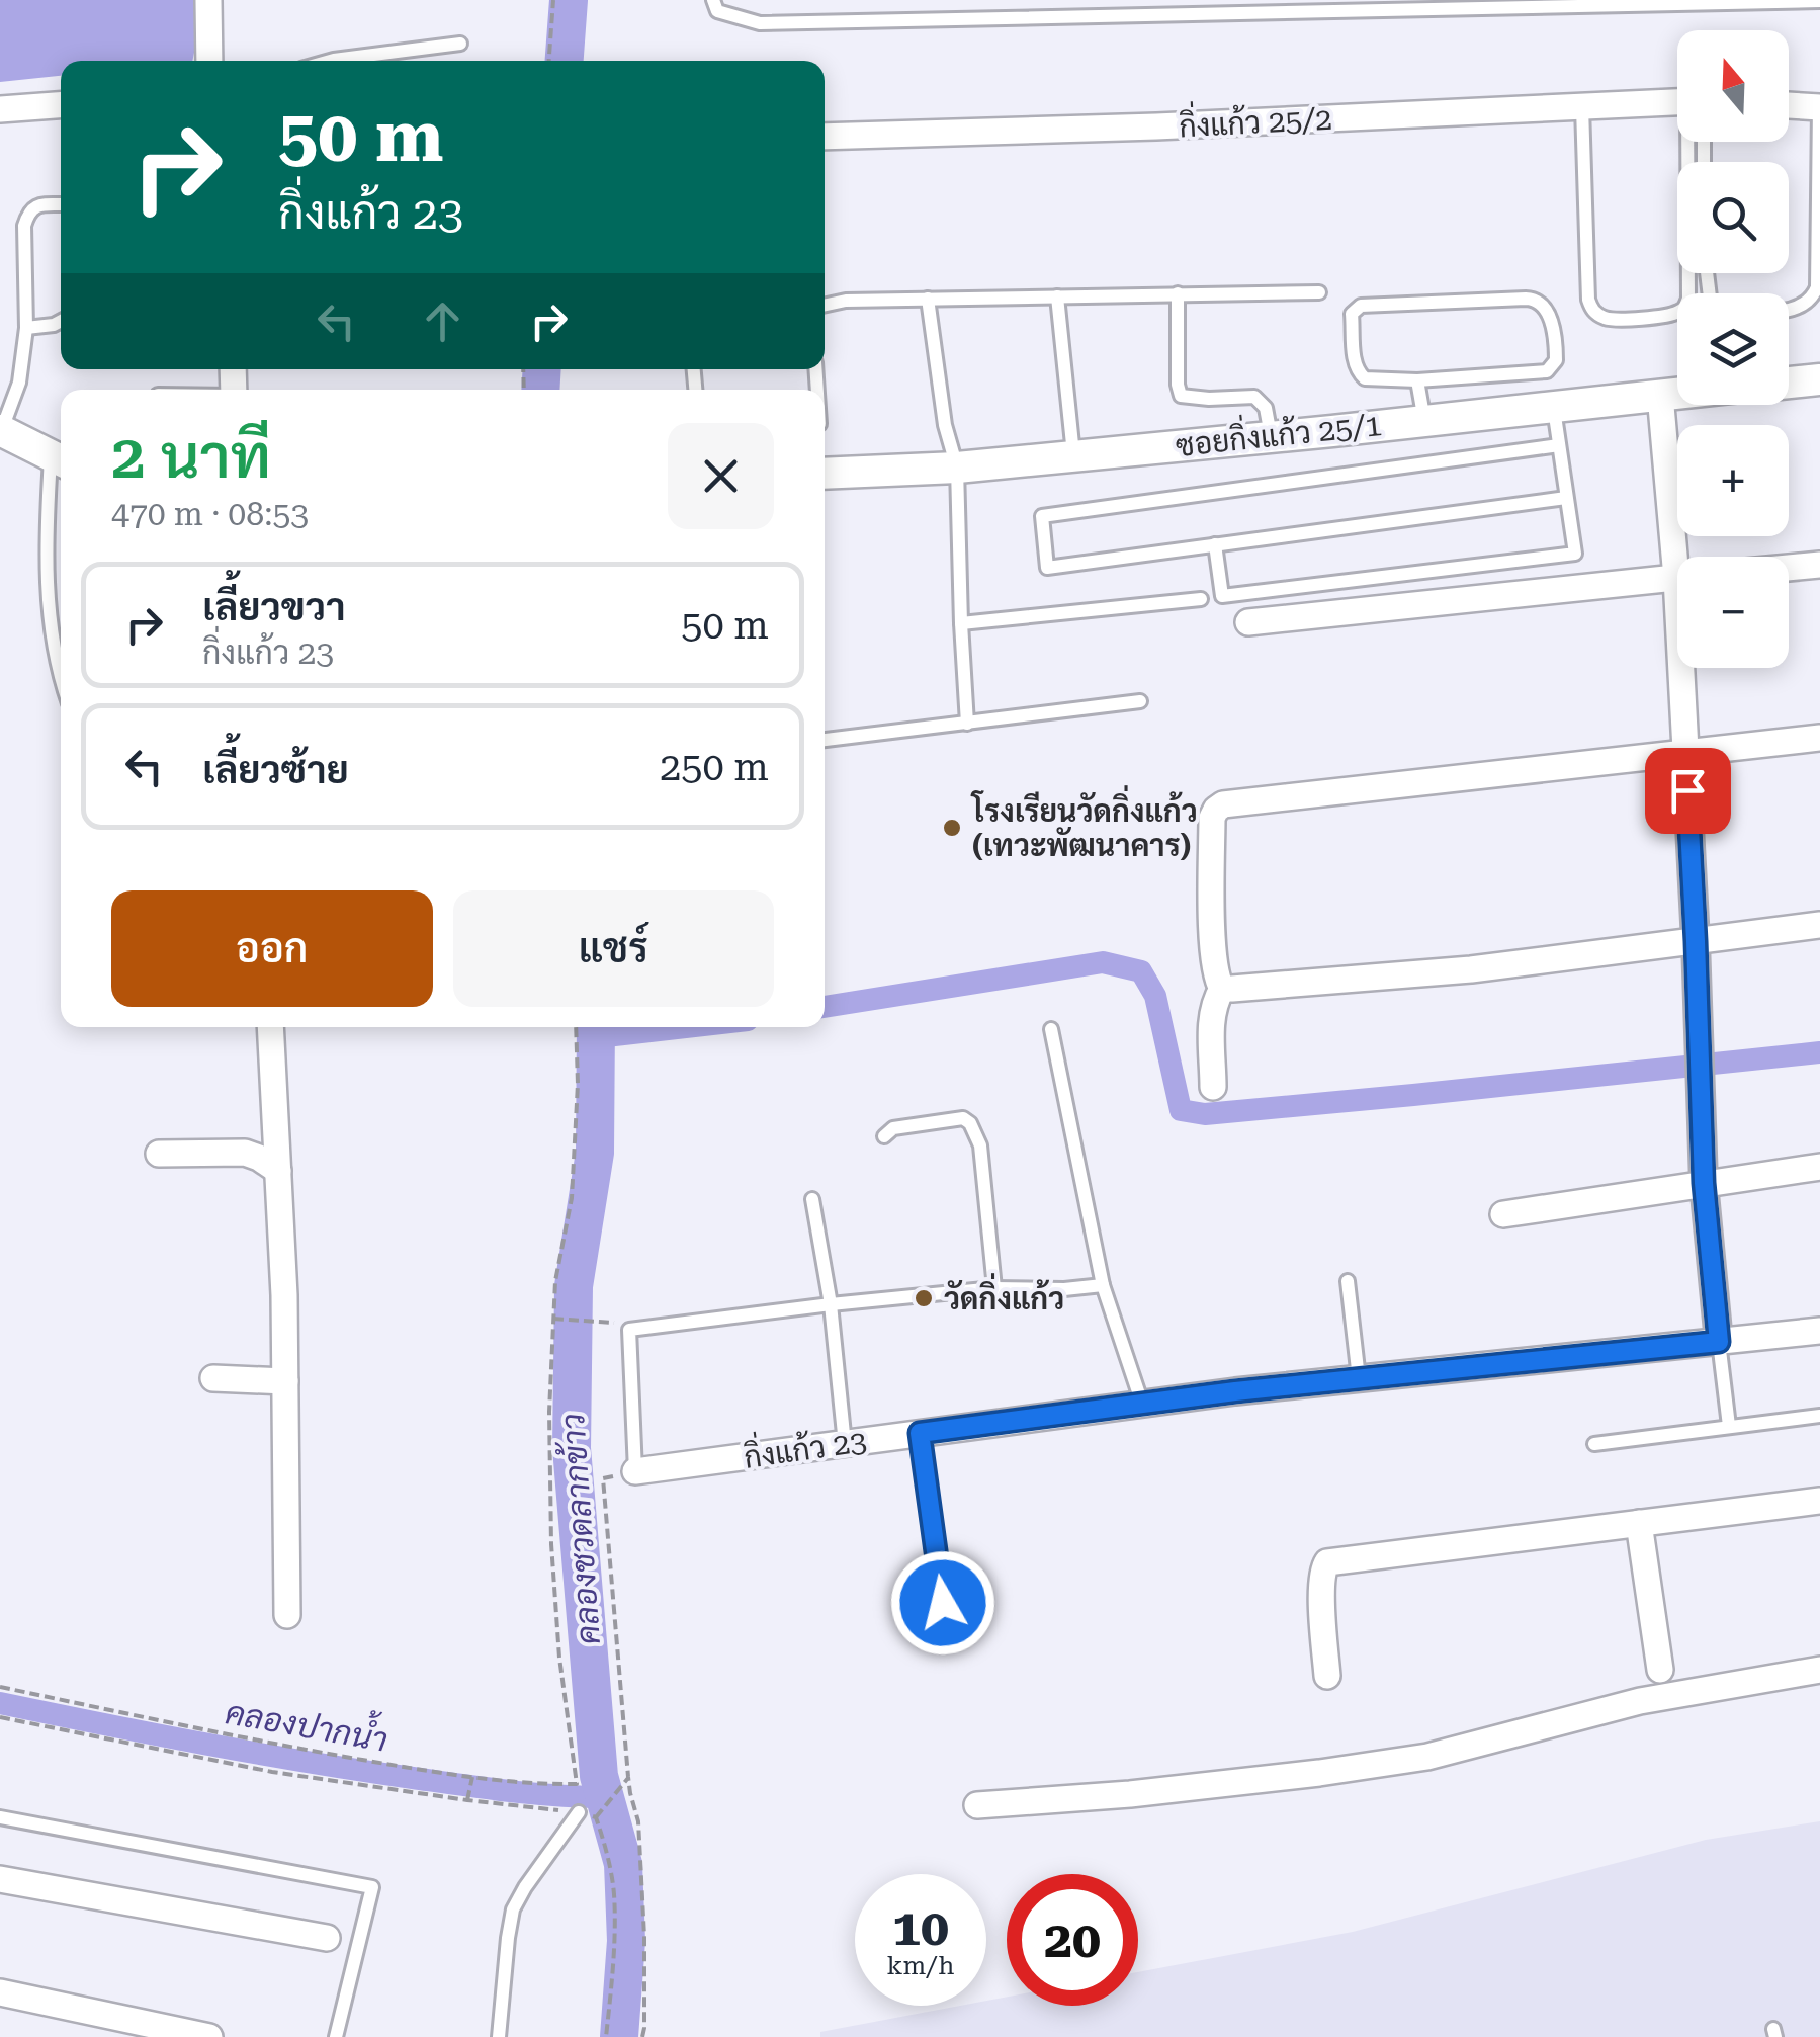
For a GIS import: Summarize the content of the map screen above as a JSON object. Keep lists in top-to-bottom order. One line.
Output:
{"streets":{"street":["กิ่งแก้ว 25/2","ซอยกิ่งแก้ว 25/1","กิ่งแก้ว 23"]},"water":["คลองชวดลากข้าว","คลองปากน้ำ"],"places":["โรงเรียนวัดกิ่งแก้ว (เทวะพัฒนาคาร)","วัดกิ่งแก้ว"],"north":"top","page":{"map_buttons":["+","−"],"turn":["50 m","กิ่งแก้ว 23"],"heading":["2 นาที","470 m · 08:53"],"list":[{"name":"เลี้ยวขวา","note":"กิ่งแก้ว 23","value":"50 m"},{"name":"เลี้ยวซ้าย","value":"250 m"}],"buttons":["ออก","แชร์"],"speed":"10 km/h","limit":"20"}}
